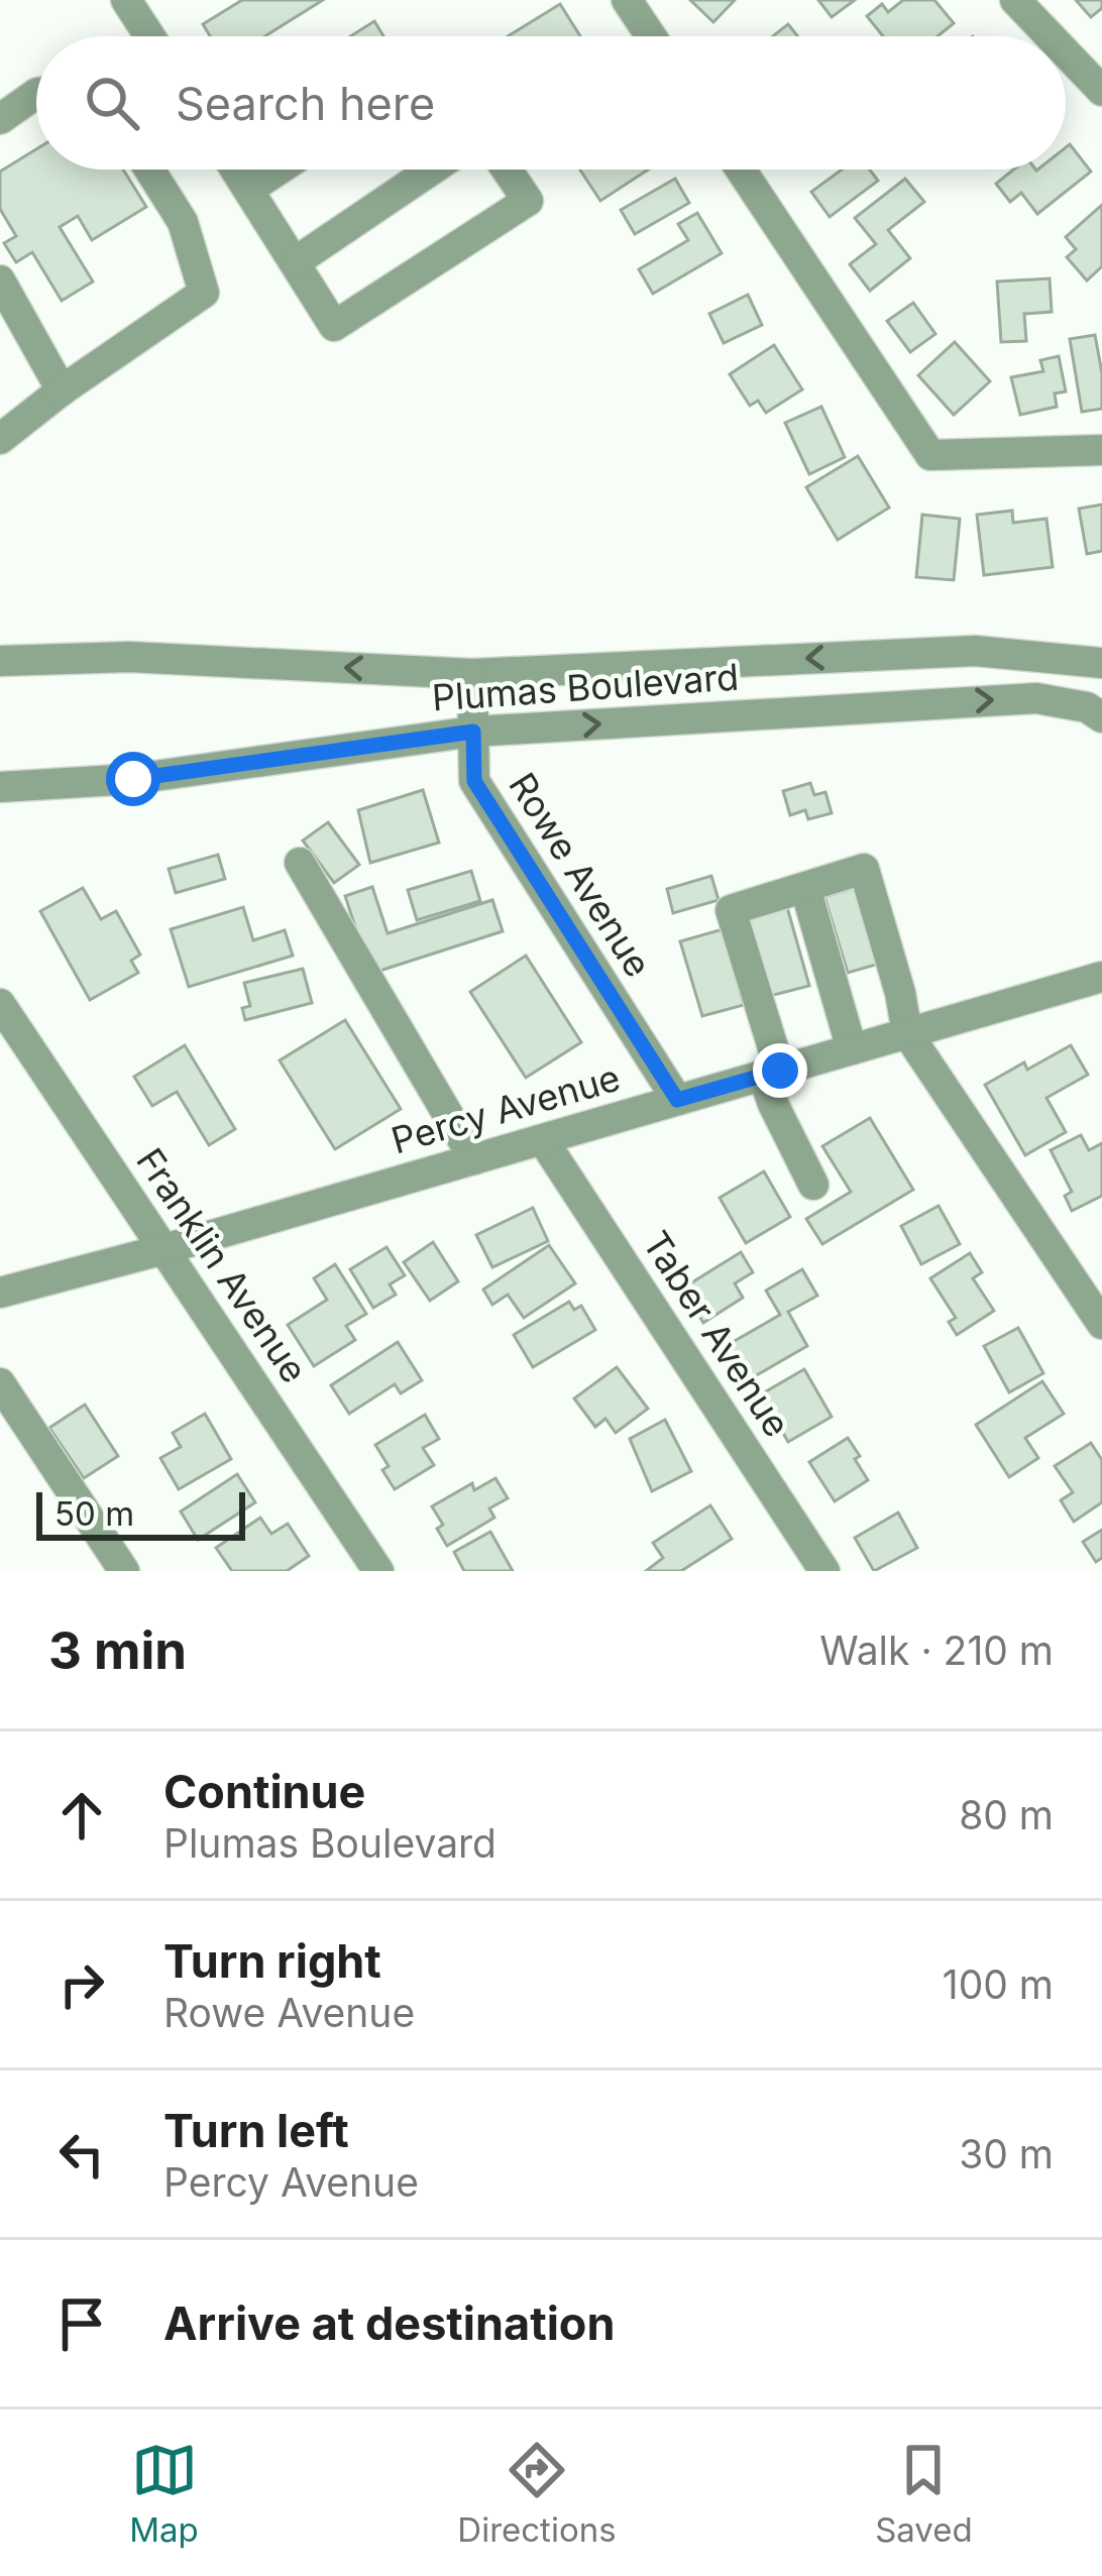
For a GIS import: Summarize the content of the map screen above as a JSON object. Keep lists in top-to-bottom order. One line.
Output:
{"streets":{"street":["Plumas Boulevard","Rowe Avenue","Percy Avenue","Franklin Avenue","Taber Avenue"]},"crossings":[["Plumas Boulevard","Rowe Avenue"],["Rowe Avenue","Percy Avenue"],["Percy Avenue","Franklin Avenue"],["Percy Avenue","Taber Avenue"]],"scale_bar":"50 m","page":{"search":"Search here","scale":"50 m","heading":["3 min","Walk · 210 m"],"list":[["Continue","Plumas Boulevard","80 m"],["Turn right","Rowe Avenue","100 m"],["Turn left","Percy Avenue","30 m"],"Arrive at destination"],"nav":["Map","Directions","Saved"]}}
